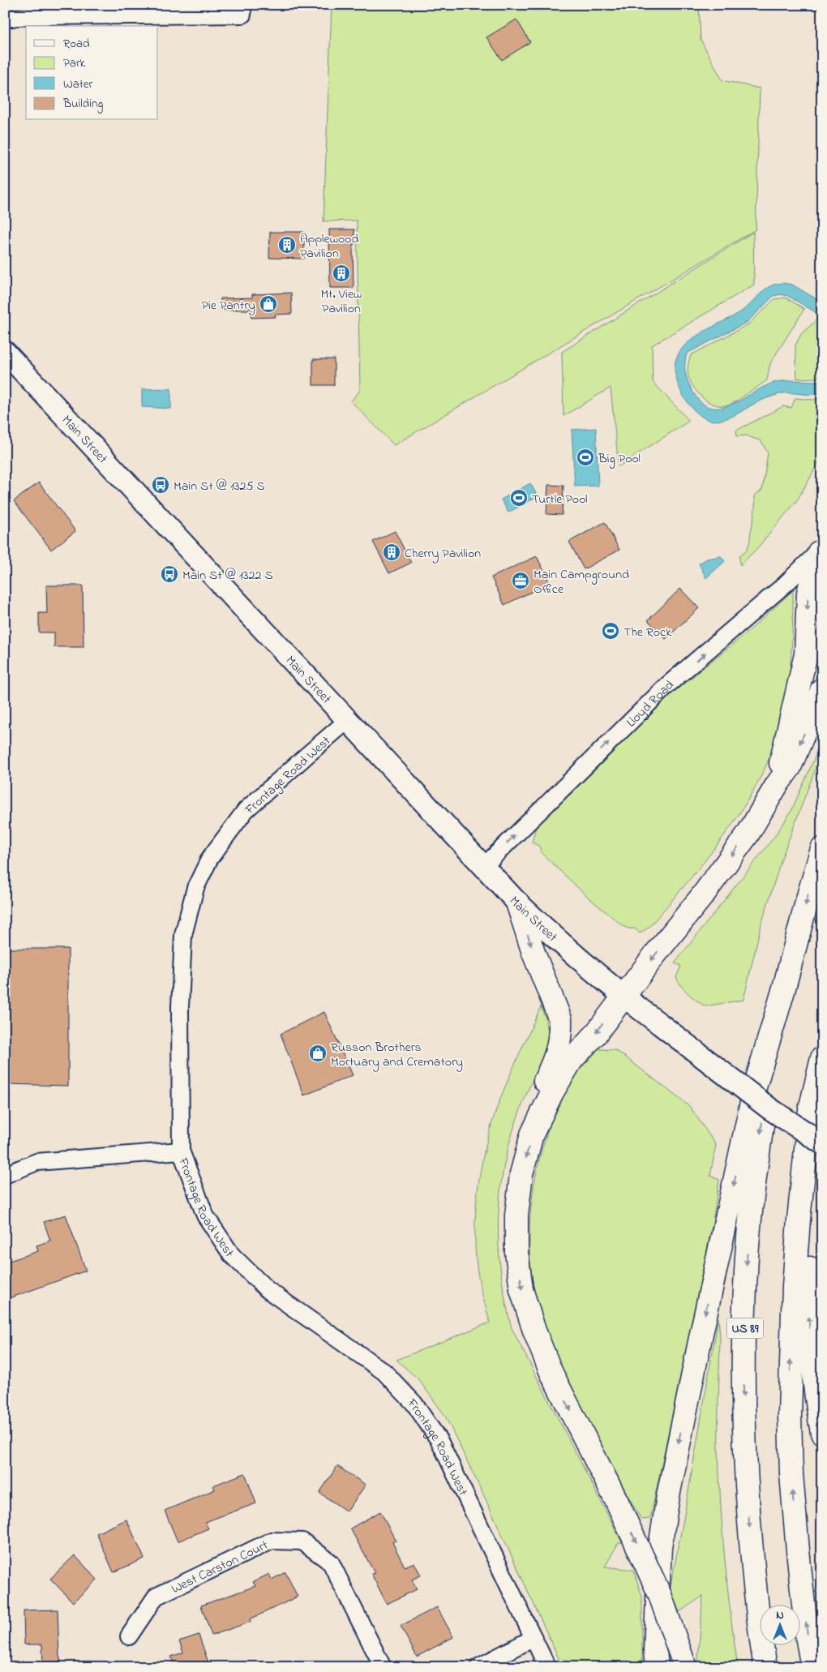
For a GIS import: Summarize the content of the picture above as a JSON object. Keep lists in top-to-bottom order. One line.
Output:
{"streets":{"highway":["US 89"],"main road":["Main Street"],"street":["Lloyd Road","Frontage Road West","West Carston Court"]},"crossings":[["Main Street","Lloyd Road"],["Main Street","Frontage Road West"]],"one_way":["Lloyd Road"],"places":{"building":["Applewood Pavilion","Mt. View Pavilion","Cherry Pavilion"],"shop":["Pie Pantry","Russon Brothers Mortuary and Crematory"],"sports":["Big Pool","Turtle Pool","The Rock"],"bus stop":["Main St @ 1325 S","Main St @ 1322 S"],"office":["Main Campground Office"]},"legend":["Road","Park","Water","Building"],"north":"top"}
